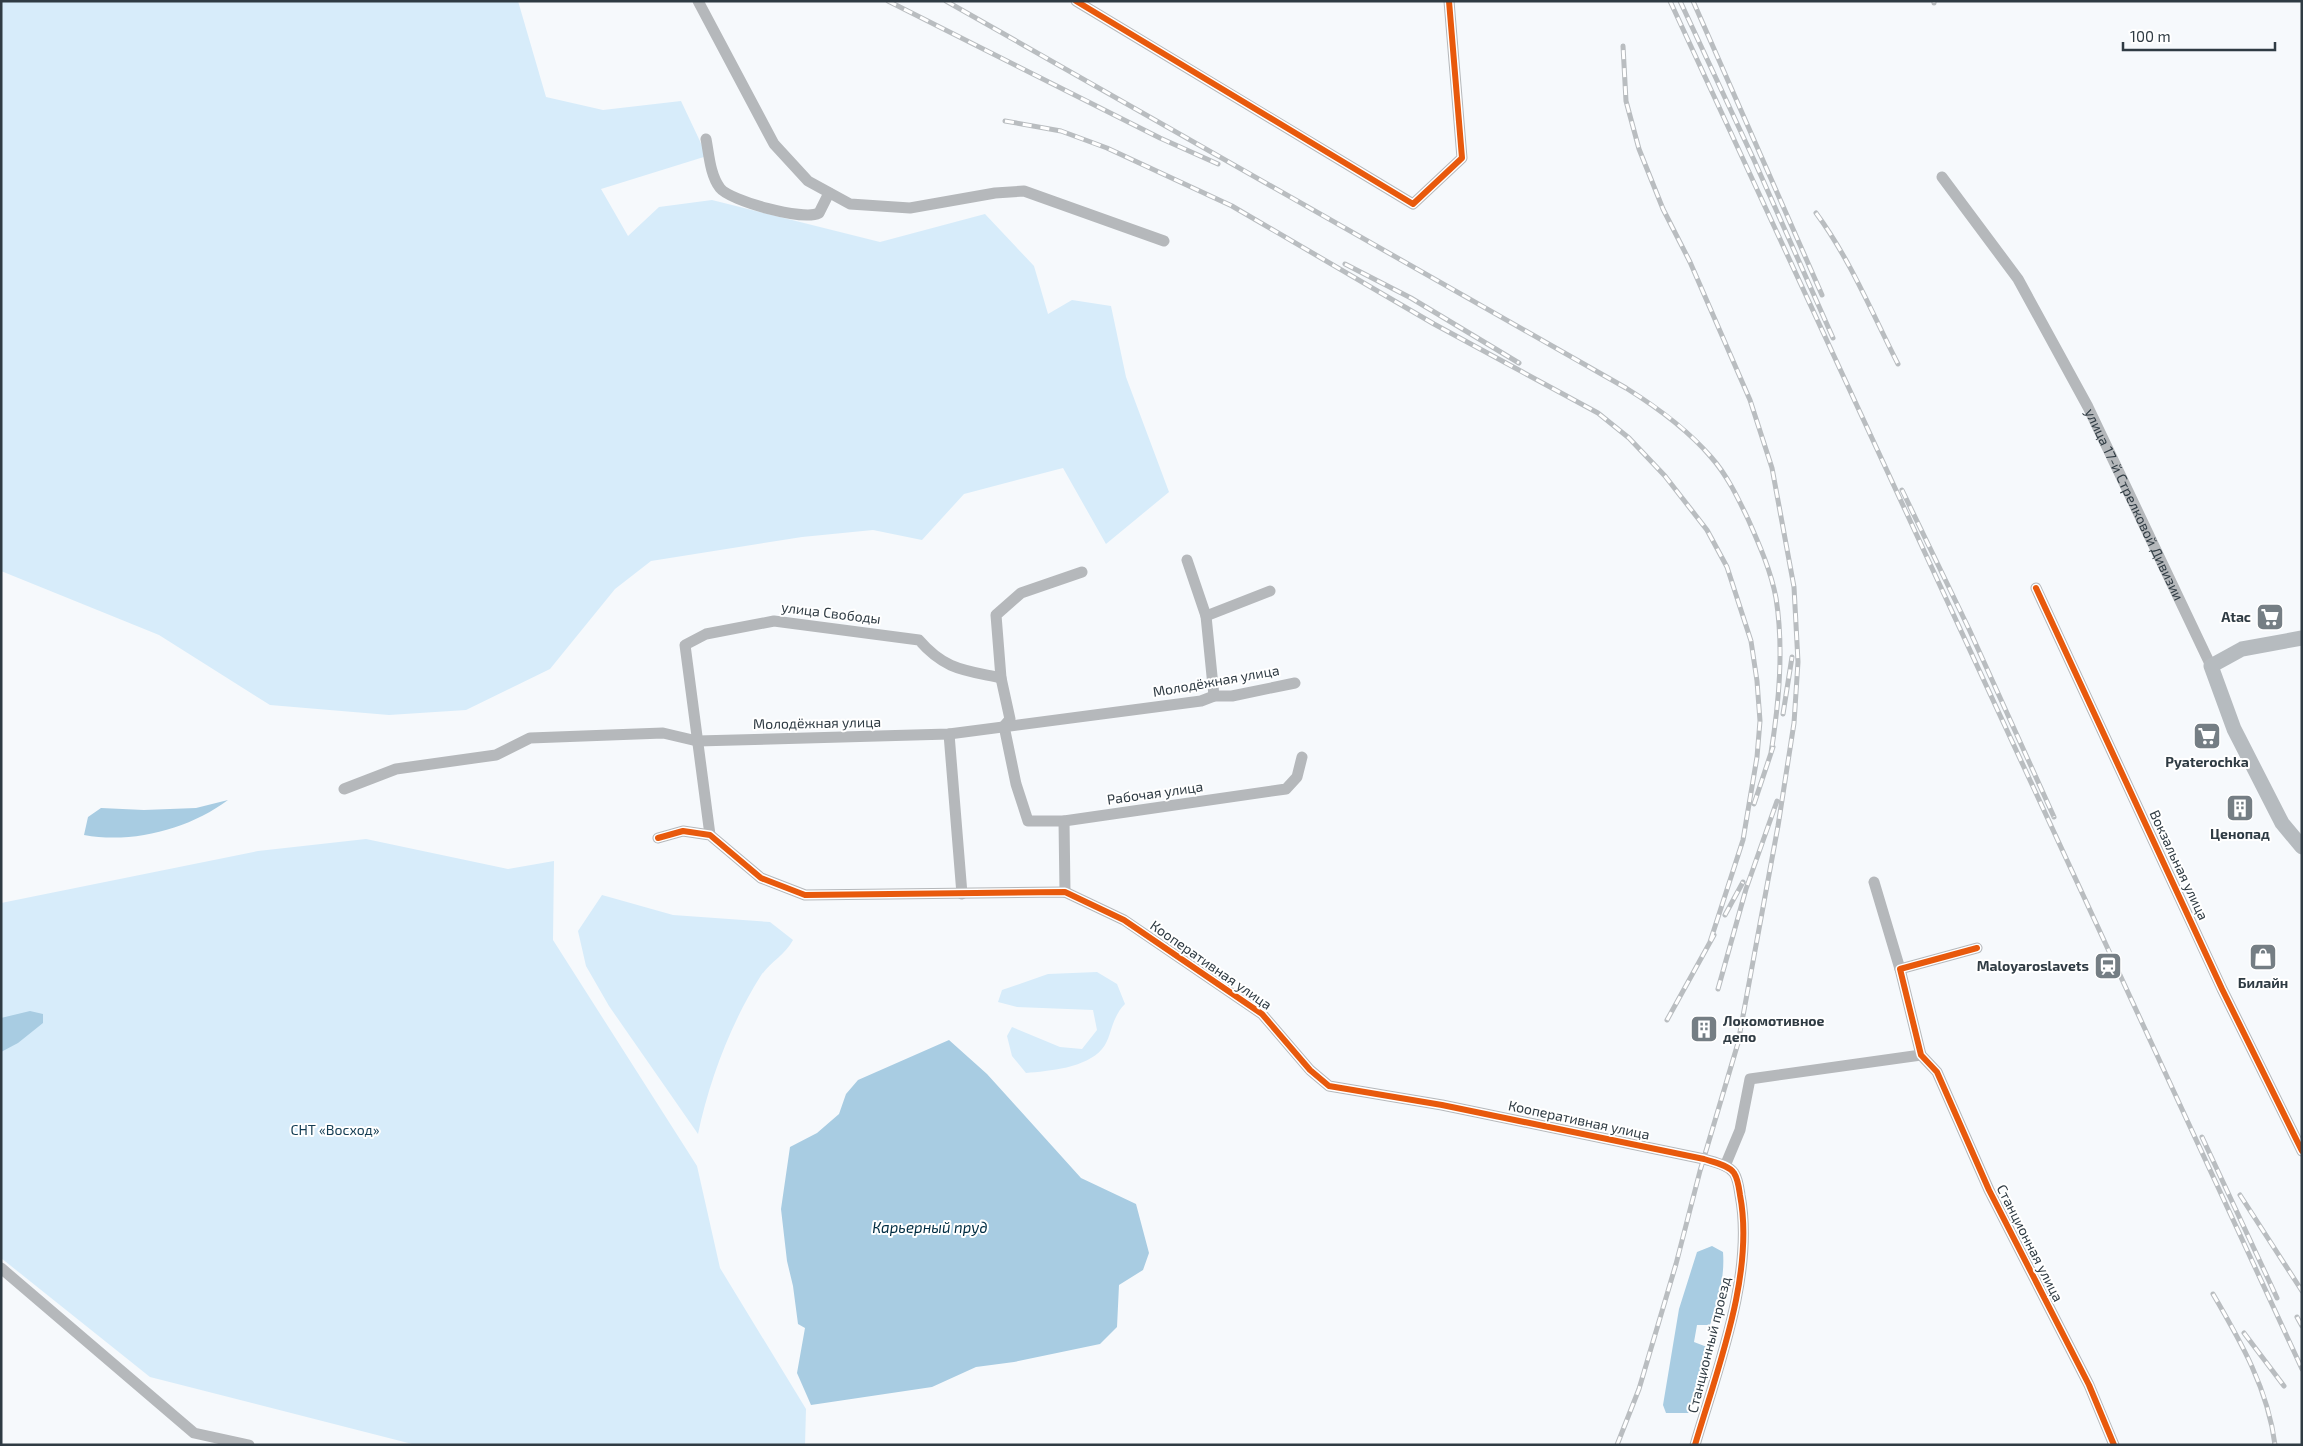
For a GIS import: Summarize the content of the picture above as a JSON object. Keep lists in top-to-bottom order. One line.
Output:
{"streets":{"main road":["улица 17-й Стрелковой Дивизии"],"street":["улица Свободы","Молодёжная улица","Рабочая улица","Вокзальная улица","Кооперативная улица","Станционная улица","Станционный проезд"]},"crossings":[["улица Свободы","Молодёжная улица"],["Молодёжная улица","Рабочая улица"],["Кооперативная улица","Станционный проезд"]],"water":["Карьерный пруд"],"parks":["СНТ «Восход»"],"places":{"supermarket":["Atac","Pyaterochka"],"building":["Ценопад","Локомотивное депо"],"shop":["Билайн"],"station":["Maloyaroslavets"]},"scale_bar":"100 m"}
